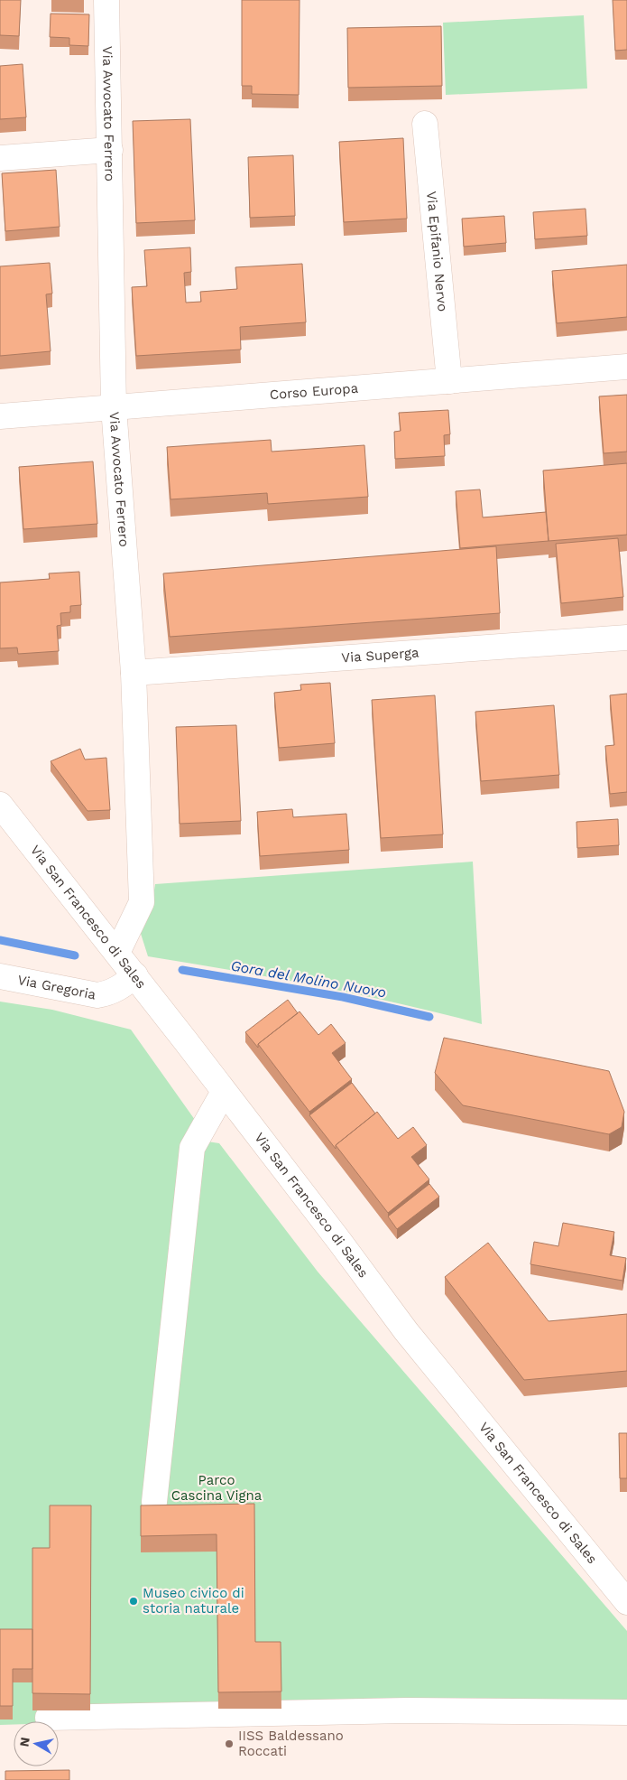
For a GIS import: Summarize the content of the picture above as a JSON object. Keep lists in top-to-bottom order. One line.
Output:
{"streets":{"street":["Via Avvocato Ferrero","Via Epifanio Nervo","Corso Europa","Via Superga","Via San Francesco di Sales","Via Gregoria"]},"crossings":[["Via Avvocato Ferrero","Corso Europa"],["Via Avvocato Ferrero","Via Superga"],["Via Avvocato Ferrero","Via San Francesco di Sales"],["Via Epifanio Nervo","Corso Europa"],["Via San Francesco di Sales","Via Gregoria"]],"water":["Gora del Molino Nuovo"],"parks":["Parco Cascina Vigna"],"places":["Museo civico di storia naturale","IISS Baldessano Roccati"],"north":"left"}
